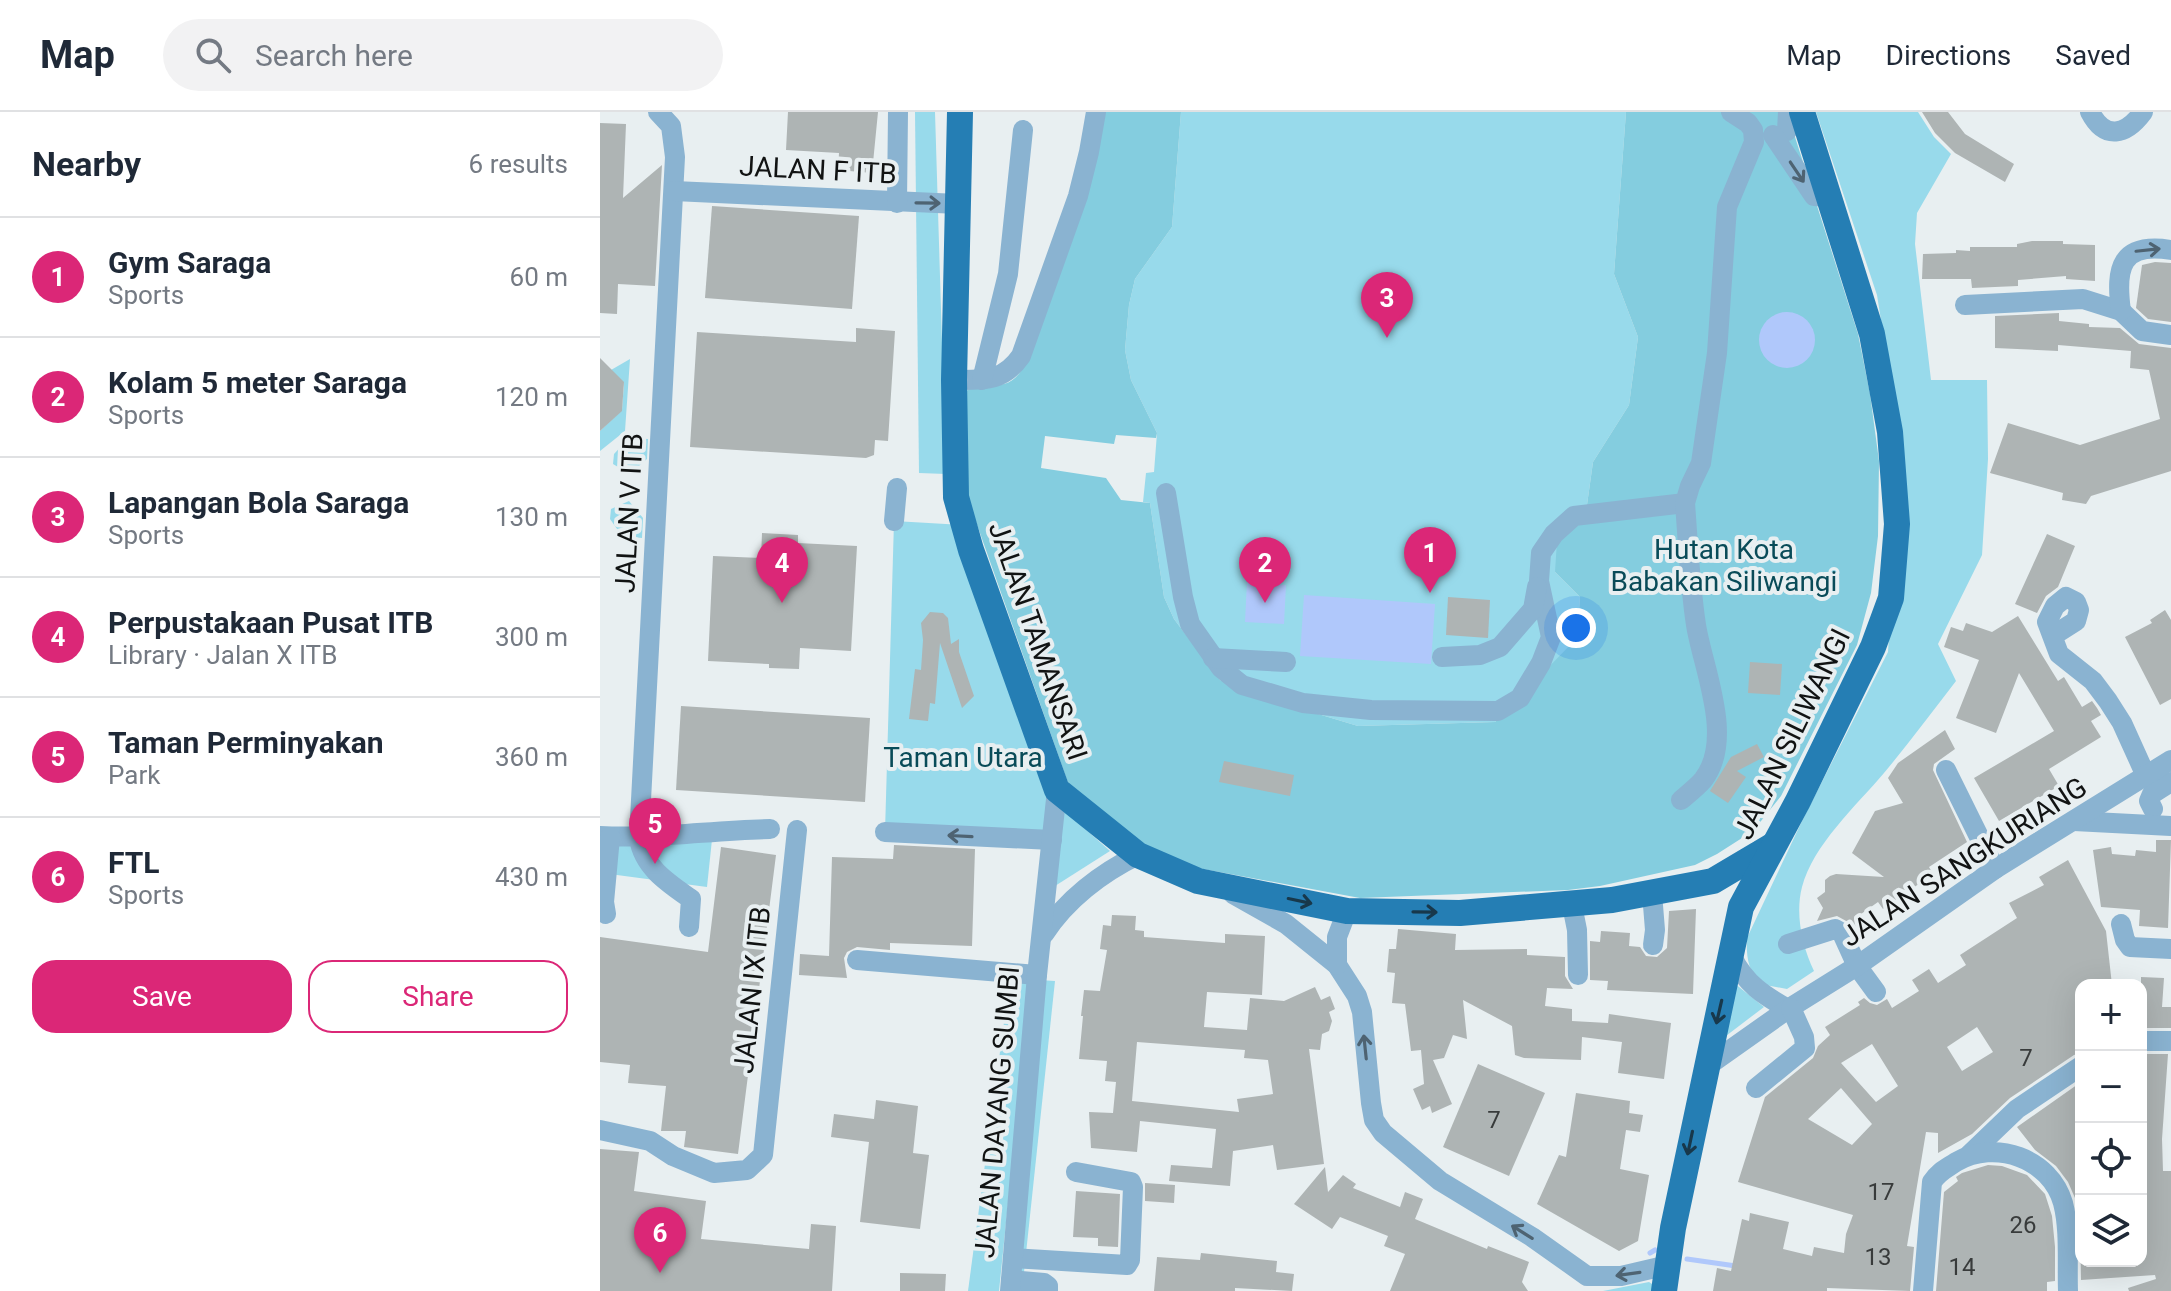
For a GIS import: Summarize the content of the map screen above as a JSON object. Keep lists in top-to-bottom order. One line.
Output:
{"streets":{"main road":["JALAN TAMANSARI","JALAN SILIWANGI"],"street":["JALAN F ITB","JALAN V ITB","JALAN SANGKURIANG","JALAN IX ITB","JALAN DAYANG SUMBI"]},"crossings":[["JALAN F ITB","JALAN V ITB"],["JALAN F ITB","JALAN TAMANSARI"],["JALAN TAMANSARI","JALAN SILIWANGI"],["JALAN TAMANSARI","JALAN DAYANG SUMBI"],["JALAN SILIWANGI","JALAN SANGKURIANG"]],"parks":["Hutan Kota Babakan Siliwangi","Taman Utara"],"house_numbers":["7","7","17","26","13","14"],"page":{"header":"Map","search":"Search here","nav":["Map","Directions","Saved"],"heading":["Nearby","6 results"],"list":[{"mark":"1","name":"Gym Saraga","note":"Sports","value":"60 m"},{"mark":"2","name":"Kolam 5 meter Saraga","note":"Sports","value":"120 m"},{"mark":"3","name":"Lapangan Bola Saraga","note":"Sports","value":"130 m"},{"mark":"4","name":"Perpustakaan Pusat ITB","note":"Library · Jalan X ITB","value":"300 m"},{"mark":"5","name":"Taman Perminyakan","note":"Park","value":"360 m"},{"mark":"6","name":"FTL","note":"Sports","value":"430 m"}],"pins":["3","1","2","4","5","6"],"buttons":["Save","Share"],"map_buttons":["+","−"]}}
